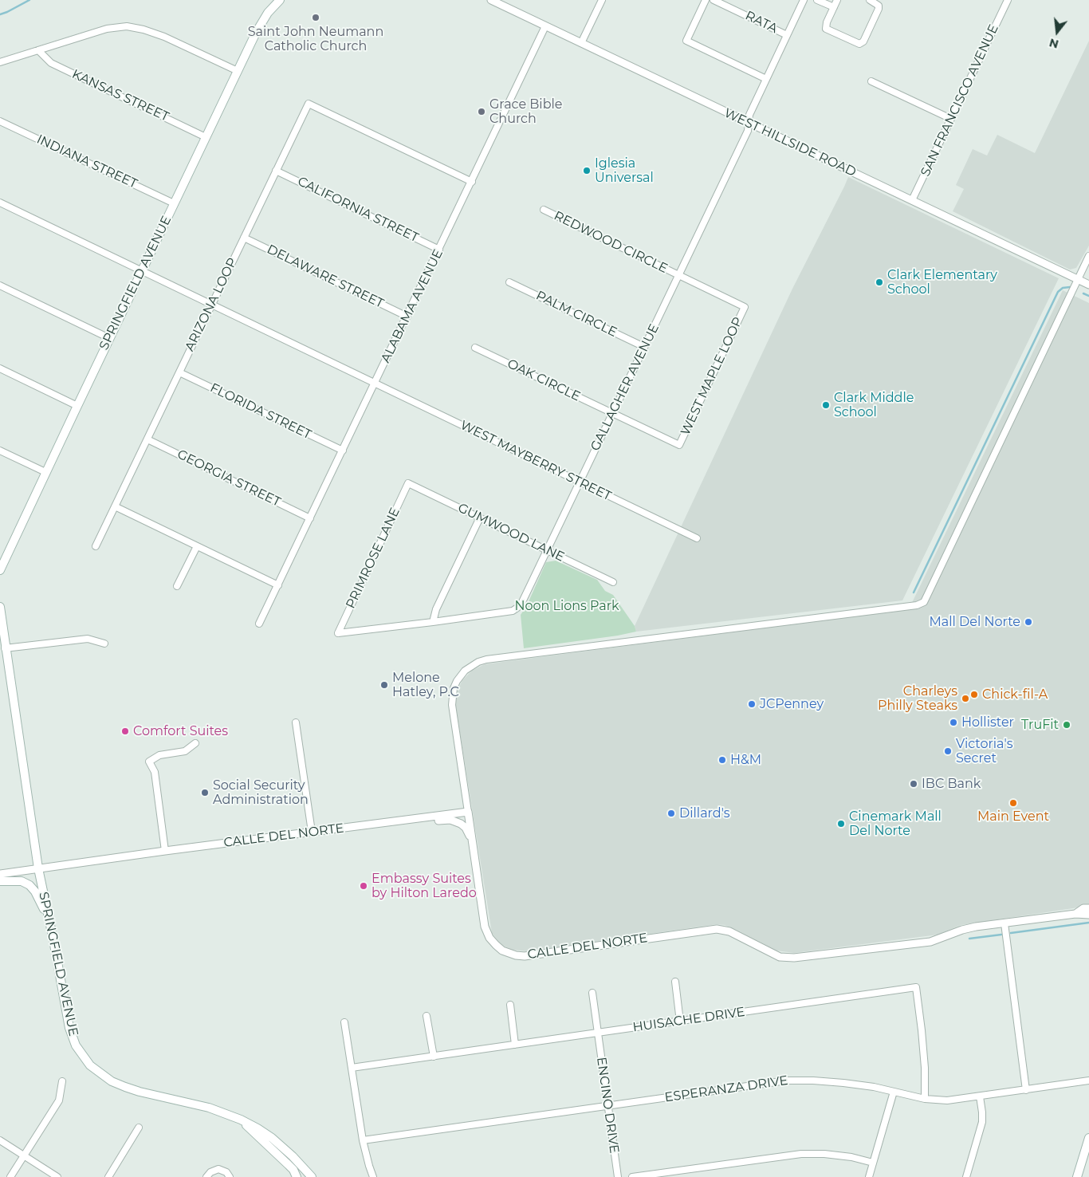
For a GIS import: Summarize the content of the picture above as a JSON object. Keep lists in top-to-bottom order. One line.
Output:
{"streets":{"main road":["SPRINGFIELD AVENUE"],"street":["RATA","KANSAS STREET","SAN FRANCISCO AVENUE","WEST HILLSIDE ROAD","INDIANA STREET","CALIFORNIA STREET","REDWOOD CIRCLE","DELAWARE STREET","ARIZONA LOOP","ALABAMA AVENUE","PALM CIRCLE","WEST MAPLE LOOP","OAK CIRCLE","GALLAGHER AVENUE","FLORIDA STREET","WEST MAYBERRY STREET","GEORGIA STREET","GUMWOOD LANE","PRIMROSE LANE","CALLE DEL NORTE","HUISACHE DRIVE","ESPERANZA DRIVE","ENCINO DRIVE"]},"crossings":[["RATA","GALLAGHER AVENUE"],["KANSAS STREET","SPRINGFIELD AVENUE"],["SAN FRANCISCO AVENUE","WEST HILLSIDE ROAD"],["WEST HILLSIDE ROAD","ALABAMA AVENUE"],["WEST HILLSIDE ROAD","GALLAGHER AVENUE"],["INDIANA STREET","SPRINGFIELD AVENUE"],["CALIFORNIA STREET","ARIZONA LOOP"],["CALIFORNIA STREET","ALABAMA AVENUE"],["REDWOOD CIRCLE","WEST MAPLE LOOP"],["REDWOOD CIRCLE","GALLAGHER AVENUE"],["DELAWARE STREET","ARIZONA LOOP"],["DELAWARE STREET","ALABAMA AVENUE"],["SPRINGFIELD AVENUE","WEST MAYBERRY STREET"],["SPRINGFIELD AVENUE","CALLE DEL NORTE"],["ARIZONA LOOP","ALABAMA AVENUE"],["ARIZONA LOOP","FLORIDA STREET"],["ARIZONA LOOP","WEST MAYBERRY STREET"],["ARIZONA LOOP","GEORGIA STREET"],["ALABAMA AVENUE","FLORIDA STREET"],["ALABAMA AVENUE","WEST MAYBERRY STREET"],["ALABAMA AVENUE","GEORGIA STREET"],["PALM CIRCLE","GALLAGHER AVENUE"],["WEST MAPLE LOOP","OAK CIRCLE"],["WEST MAPLE LOOP","GALLAGHER AVENUE"],["OAK CIRCLE","GALLAGHER AVENUE"],["GALLAGHER AVENUE","WEST MAYBERRY STREET"],["GALLAGHER AVENUE","GUMWOOD LANE"],["GALLAGHER AVENUE","PRIMROSE LANE"],["GUMWOOD LANE","PRIMROSE LANE"],["HUISACHE DRIVE","ESPERANZA DRIVE"],["HUISACHE DRIVE","ENCINO DRIVE"],["ESPERANZA DRIVE","ENCINO DRIVE"]],"parks":["Noon Lions Park"],"places":["Saint John Neumann Catholic Church","Grace Bible Church","Iglesia Universal","Clark Elementary School","Clark Middle School","Mall Del Norte","Melone Hatley, P.C","Chick-fil-A","Charleys Philly Steaks","JCPenney","Hollister","TruFit","Comfort Suites","Victoria's Secret","H&M","IBC Bank","Social Security Administration","Main Event","Dillard's","Cinemark Mall Del Norte","Embassy Suites by Hilton Laredo"],"north":"bottom"}
